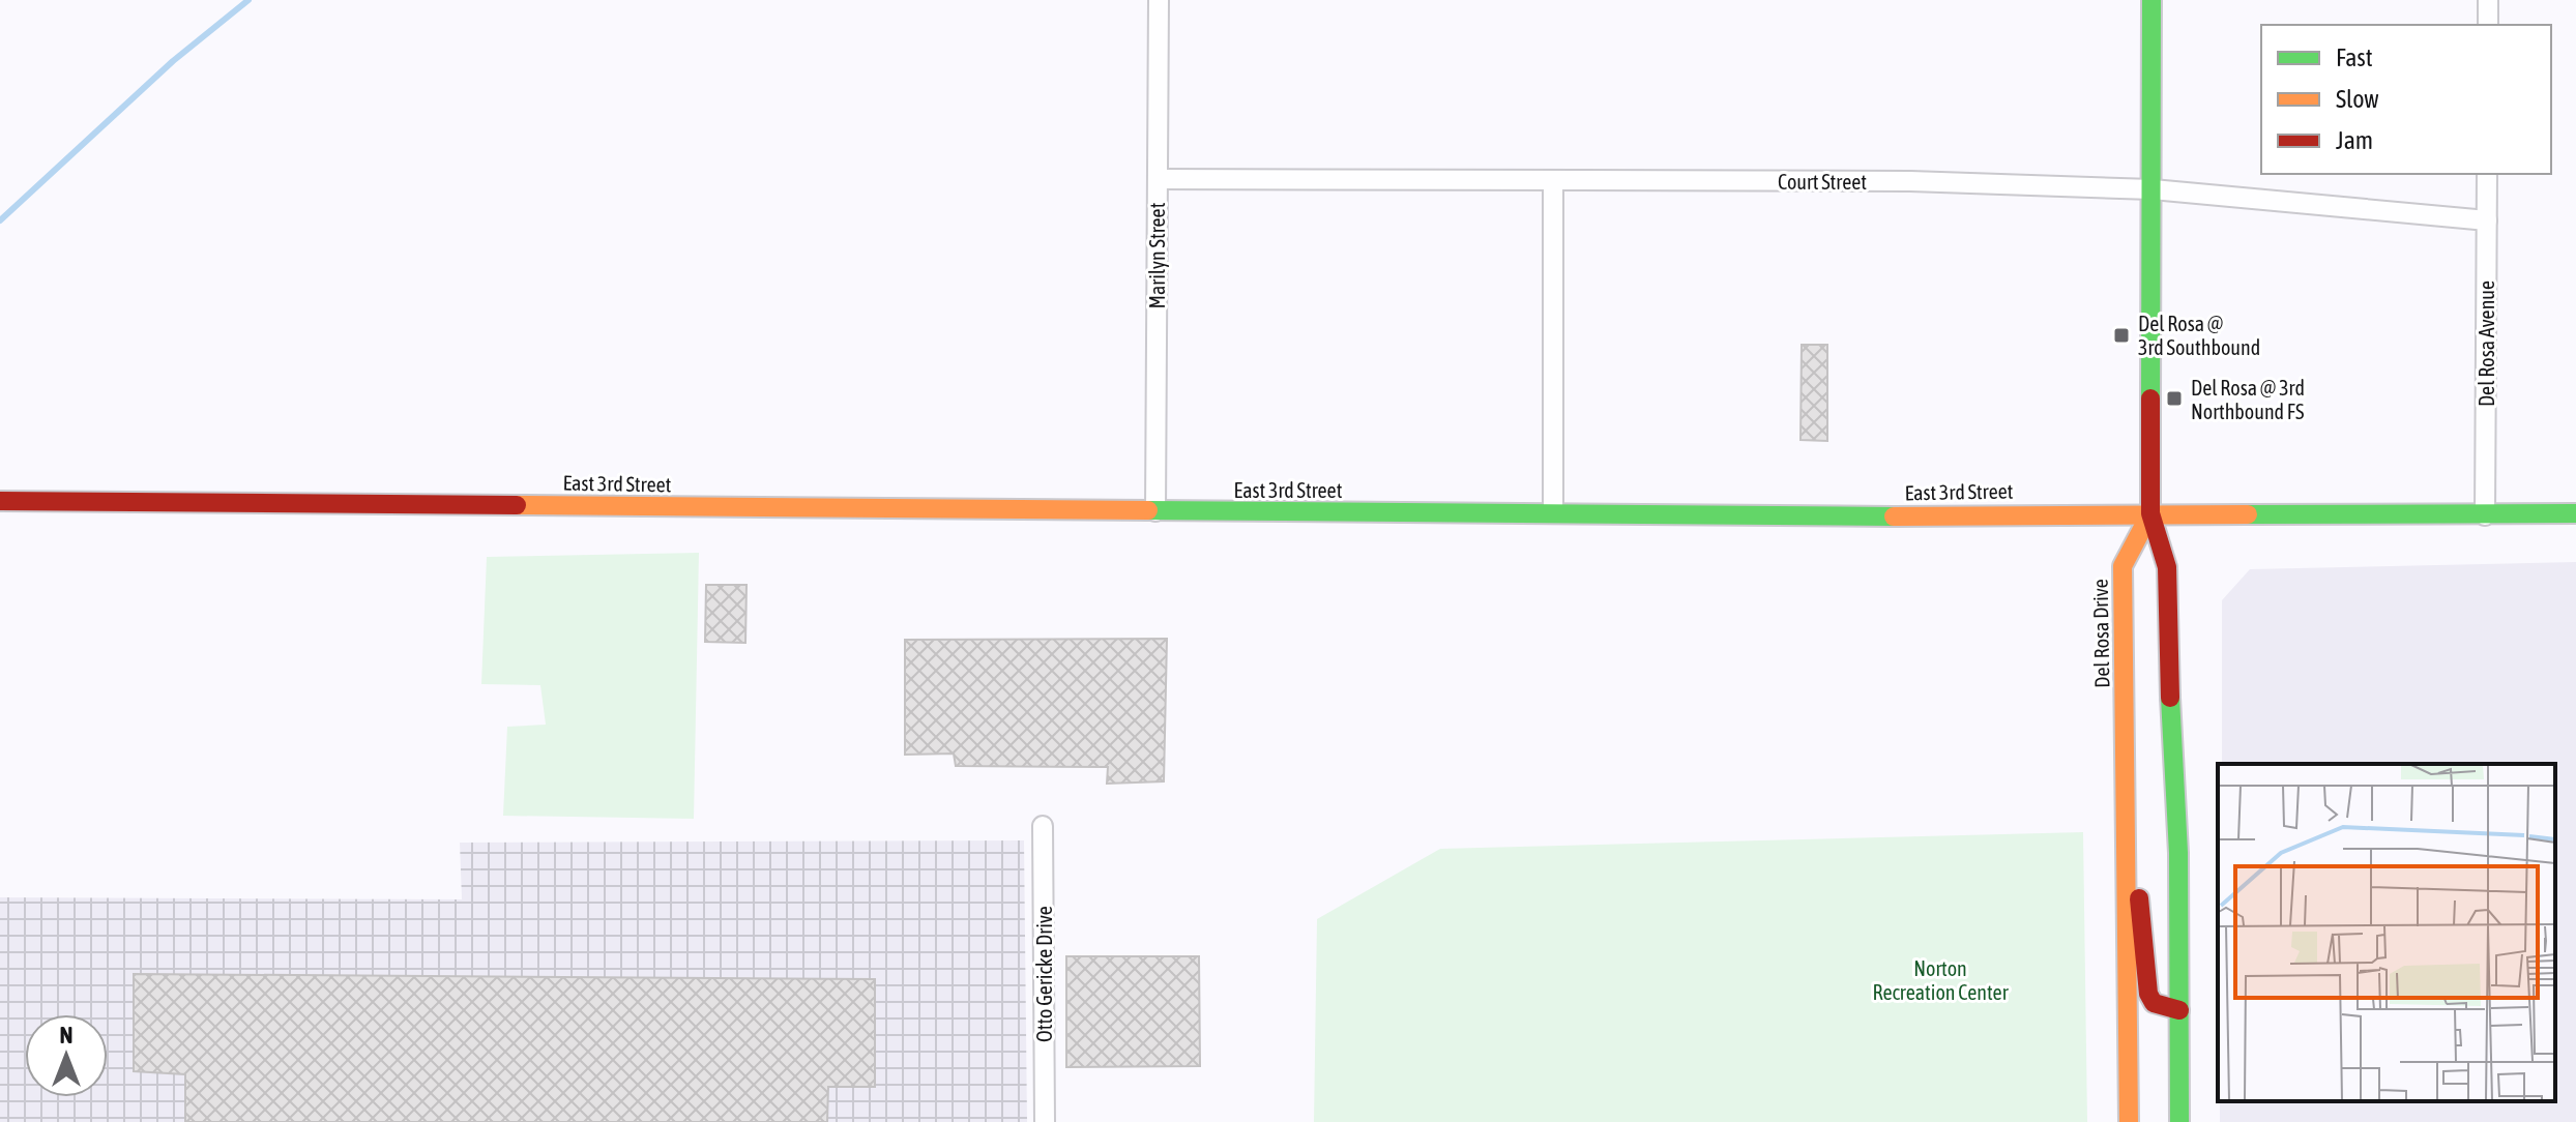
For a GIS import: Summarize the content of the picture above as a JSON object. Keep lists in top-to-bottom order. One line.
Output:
{"streets":{"main road":["East 3rd Street","Del Rosa Drive"],"street":["Court Street","Marilyn Street","Del Rosa Avenue","Otto Gericke Drive"]},"crossings":[["Court Street","Marilyn Street"],["Court Street","Del Rosa Avenue"],["Marilyn Street","East 3rd Street"],["Del Rosa Avenue","East 3rd Street"],["East 3rd Street","Del Rosa Drive"]],"parks":["Norton Recreation Center"],"places":{"transit":["Del Rosa @ 3rd Southbound","Del Rosa @ 3rd Northbound FS"]},"legend":["Fast","Slow","Jam"],"north":"top"}
